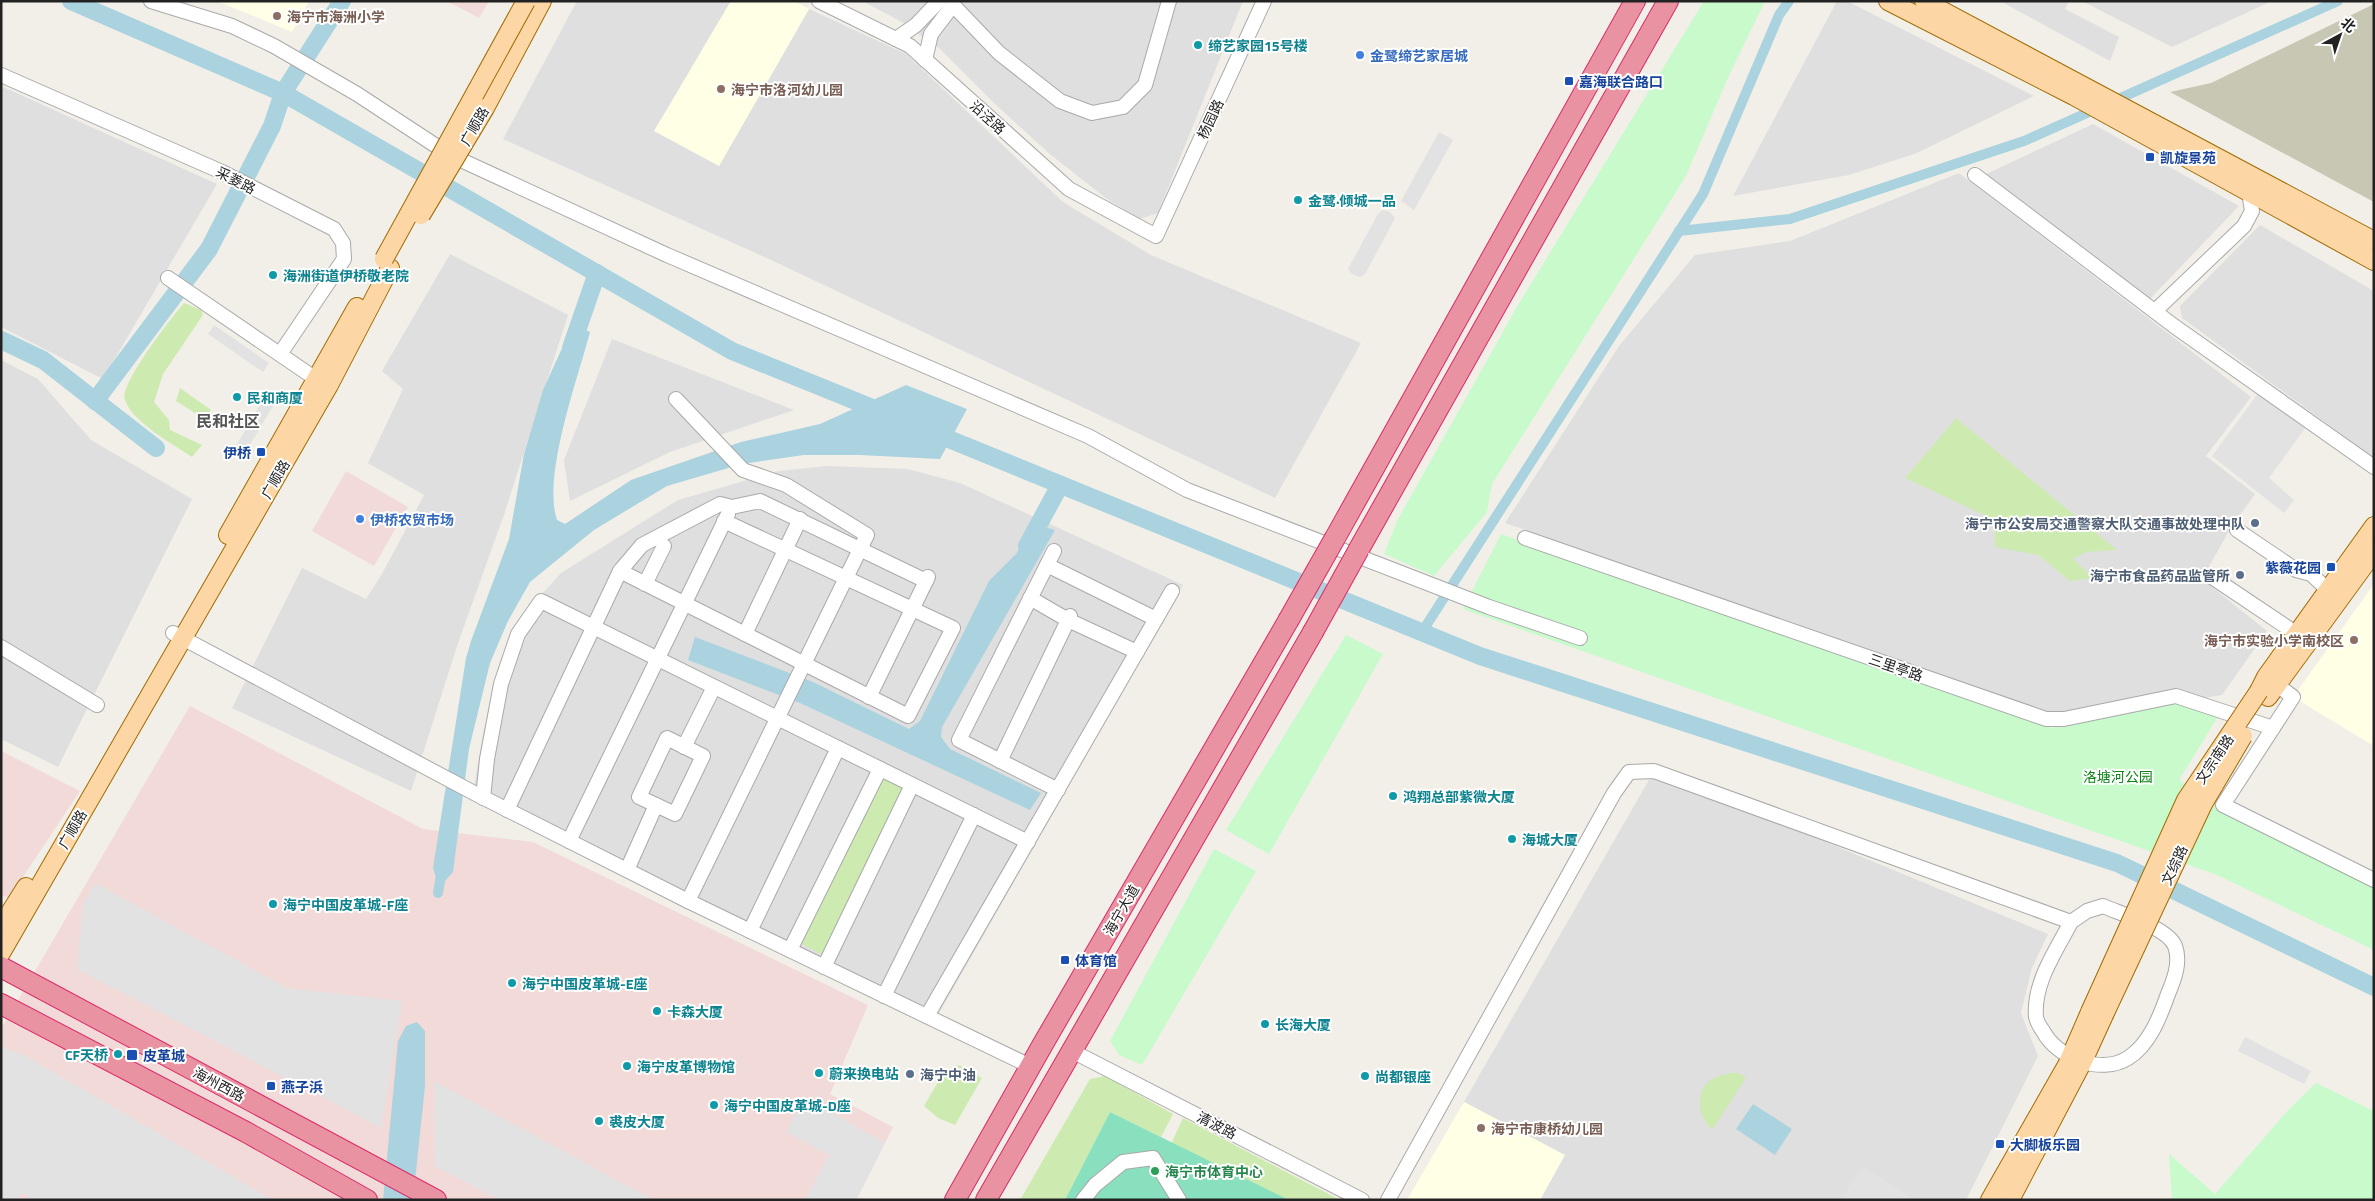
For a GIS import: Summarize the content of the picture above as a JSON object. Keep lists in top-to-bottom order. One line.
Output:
{"streets":{"highway":["海宁大道","海州西路"],"main road":["广顺路","文宗南路"],"street":["沿泾路","杨园路","采菱路","三里亭路","清波路"]},"crossings":[["沿泾路","杨园路"],["海宁大道","清波路"]],"districts":["民和社区"],"parks":["洛塘河公园"],"places":{"other":["海宁市海洲小学","缔艺家园15号楼","金鹭缔艺家居城","海宁市洛河幼儿园","金鹭·倾城一品","海洲街道伊桥敬老院","民和商厦","伊桥农贸市场","海宁市公安局交通警察大队交通事故处理中队","海宁市食品药品监管所","海宁市实验小学南校区","鸿翔总部紫微大厦","海城大厦","海宁中国皮革城-F座","海宁中国皮革城-E座","卡森大厦","长海大厦","CF天桥","海宁皮革博物馆","蔚来换电站","海宁中油","尚都银座","海宁中国皮革城-D座","裘皮大厦","海宁市康桥幼儿园","海宁市体育中心"],"transit":["嘉海联合路口","凯旋景苑","伊桥","紫薇花园","体育馆","皮革城","燕子浜","大脚板乐园"]},"north":"top right"}
